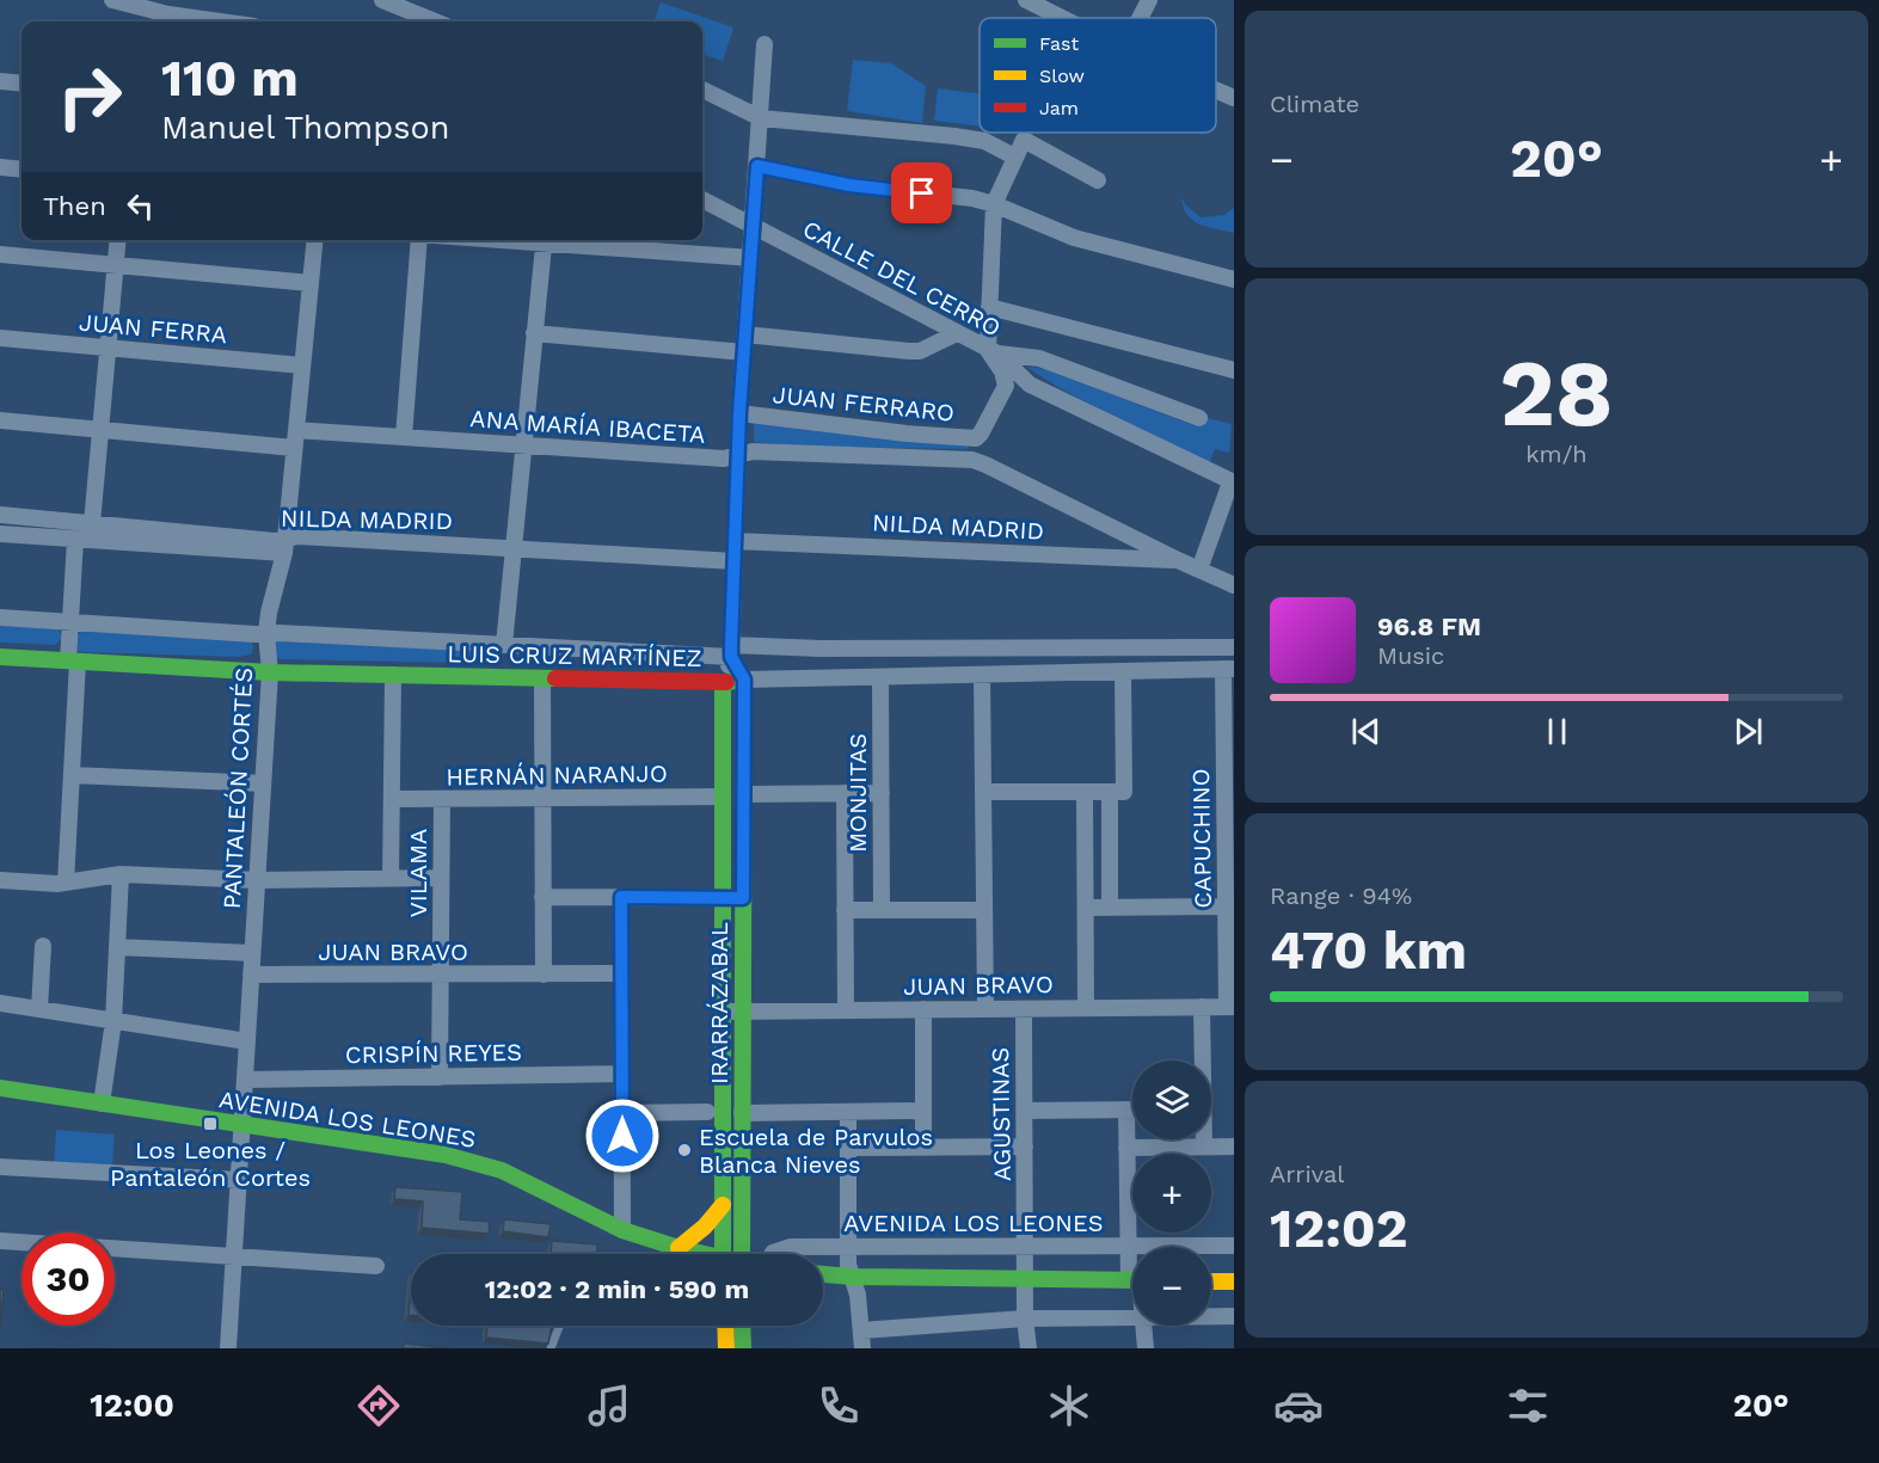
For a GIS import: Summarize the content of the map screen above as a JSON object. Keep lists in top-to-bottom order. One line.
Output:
{"streets":{"street":["CALLE DEL CERRO","JUAN FERRA","JUAN FERRARO","ANA MARÍA IBACETA","NILDA MADRID","LUIS CRUZ MARTÍNEZ","HERNÁN NARANJO","PANTALEÓN CORTÉS","MONJITAS","CAPUCHINO","VILAMA","JUAN BRAVO","IRARRÁZABAL","CRISPÍN REYES","AGUSTINAS","AVENIDA LOS LEONES"]},"crossings":[["CALLE DEL CERRO","JUAN FERRARO"],["CALLE DEL CERRO","IRARRÁZABAL"],["JUAN FERRA","PANTALEÓN CORTÉS"],["JUAN FERRARO","IRARRÁZABAL"],["ANA MARÍA IBACETA","NILDA MADRID"],["ANA MARÍA IBACETA","PANTALEÓN CORTÉS"],["ANA MARÍA IBACETA","IRARRÁZABAL"],["NILDA MADRID","PANTALEÓN CORTÉS"],["NILDA MADRID","IRARRÁZABAL"],["LUIS CRUZ MARTÍNEZ","PANTALEÓN CORTÉS"],["LUIS CRUZ MARTÍNEZ","MONJITAS"],["LUIS CRUZ MARTÍNEZ","CAPUCHINO"],["LUIS CRUZ MARTÍNEZ","VILAMA"],["LUIS CRUZ MARTÍNEZ","IRARRÁZABAL"],["HERNÁN NARANJO","VILAMA"],["HERNÁN NARANJO","IRARRÁZABAL"],["PANTALEÓN CORTÉS","JUAN BRAVO"],["PANTALEÓN CORTÉS","CRISPÍN REYES"],["PANTALEÓN CORTÉS","AVENIDA LOS LEONES"],["MONJITAS","JUAN BRAVO"],["CAPUCHINO","JUAN BRAVO"],["VILAMA","JUAN BRAVO"],["VILAMA","CRISPÍN REYES"],["JUAN BRAVO","IRARRÁZABAL"],["JUAN BRAVO","AGUSTINAS"],["AGUSTINAS","AVENIDA LOS LEONES"]],"places":{"transit":["Los Leones / Pantaleón Cortes"],"other":["Escuela de Parvulos Blanca Nieves"]},"legend":["Fast","Slow","Jam"],"page":{"tile":["Climate",["28","km/h"],["Range · 94%","470 km"],["Arrival","12:02"]],"turn":["110 m","Manuel Thompson"],"heat":["−","20°","+"],"then":"Then","song":["96.8 FM","Music"],"map_buttons":["+","−"],"limit":"30","trip":"12:02 · 2 min · 590 m","tabs":["12:00","20°"]}}
